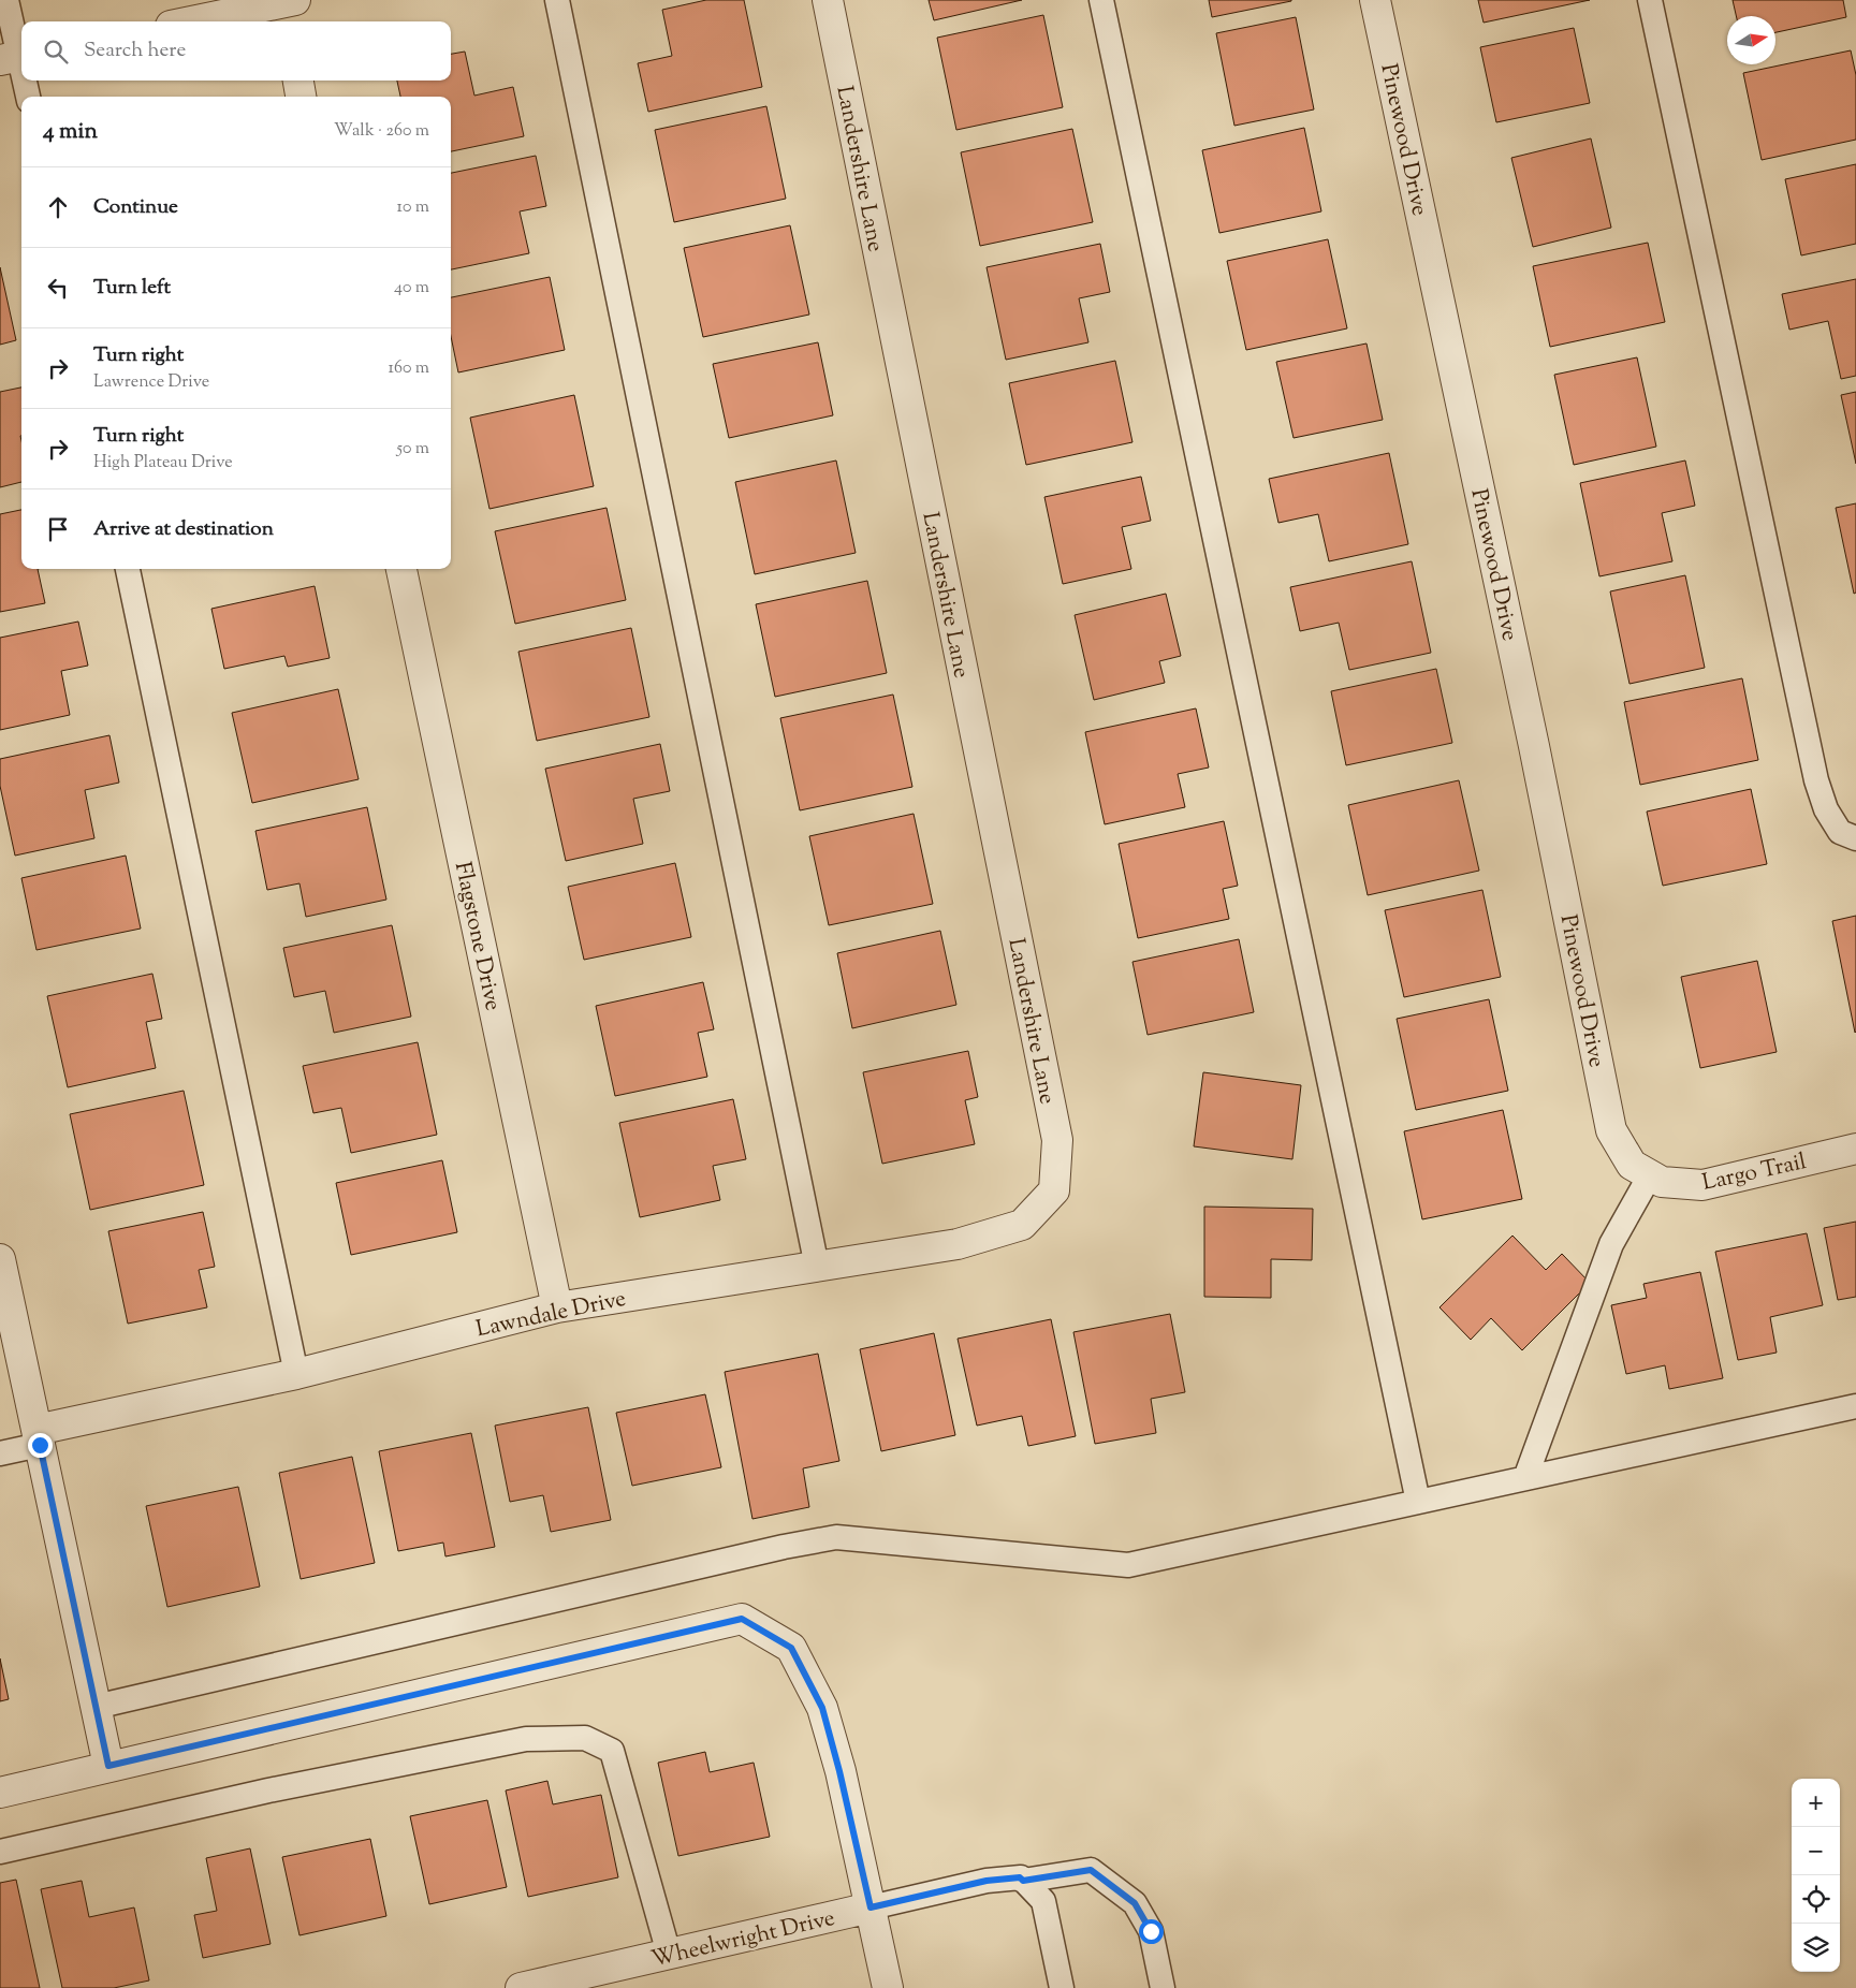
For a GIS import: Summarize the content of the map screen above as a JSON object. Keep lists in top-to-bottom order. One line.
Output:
{"streets":{"street":["Pinewood Drive","Landershire Lane","Flagstone Drive","Largo Trail","Lawndale Drive","Wheelwright Drive"]},"crossings":[["Pinewood Drive","Largo Trail"],["Landershire Lane","Lawndale Drive"],["Flagstone Drive","Lawndale Drive"]],"north":"right","page":{"search":"Search here","heading":["4 min","Walk · 260 m"],"list":[["Continue","10 m"],["Turn left","40 m"],["Turn right","Lawrence Drive","160 m"],["Turn right","High Plateau Drive","50 m"],"Arrive at destination"],"map_buttons":["+","−"]}}
